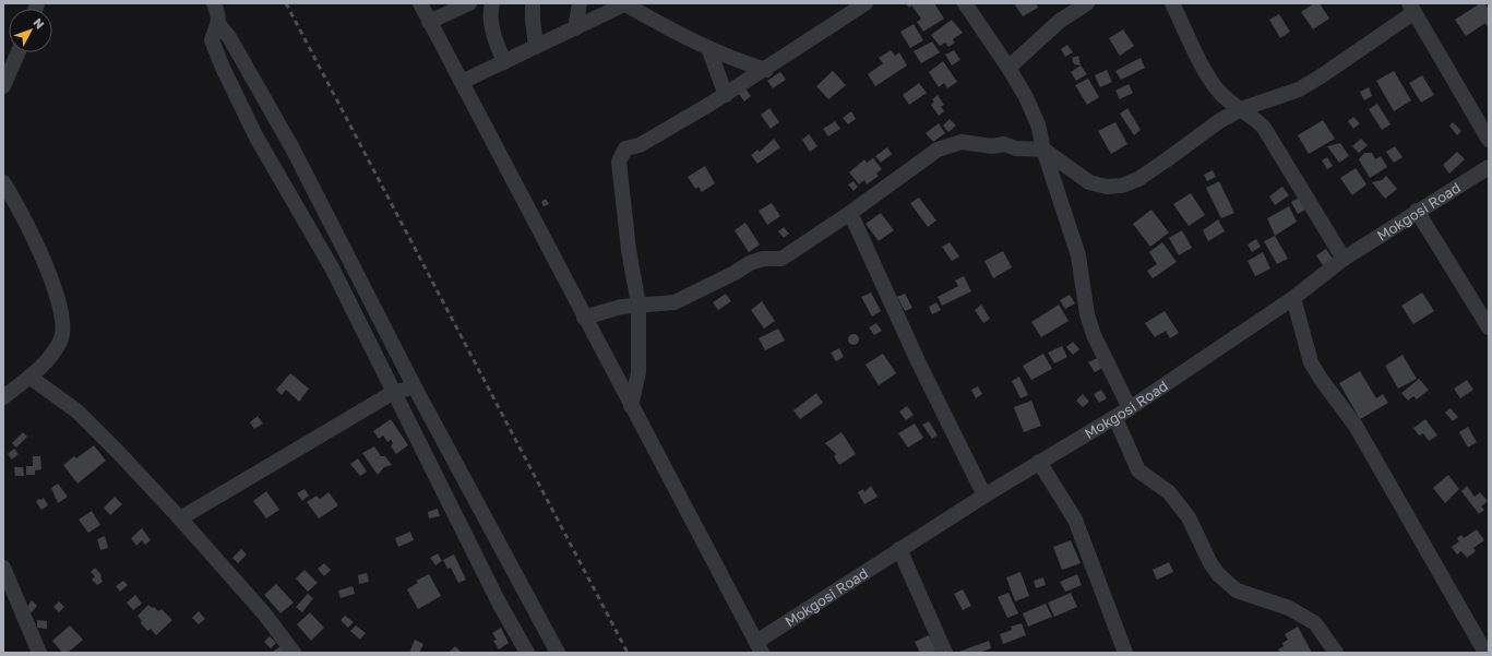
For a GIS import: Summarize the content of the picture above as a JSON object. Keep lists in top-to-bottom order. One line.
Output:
{"streets":{"street":["Mokgosi Road"]},"north":"top right"}
